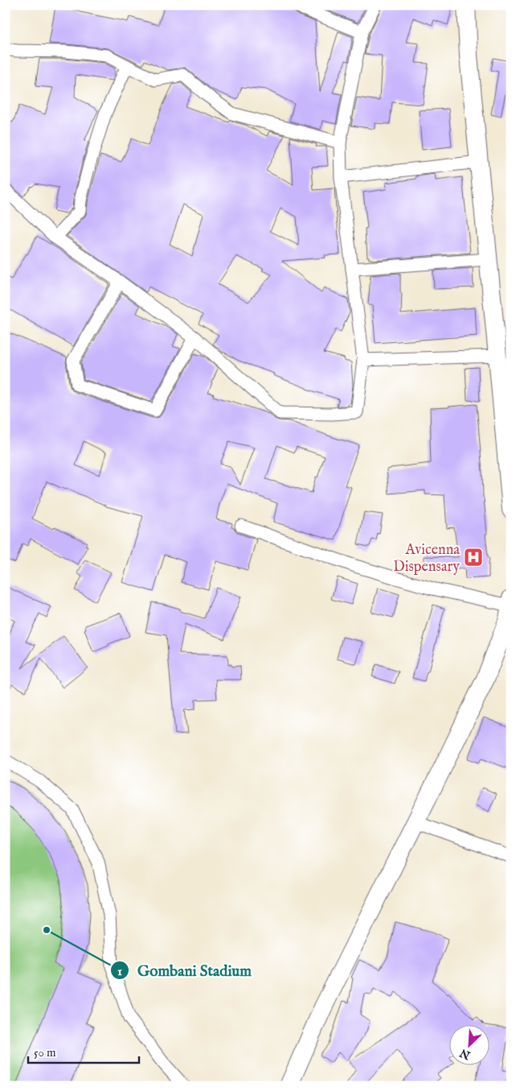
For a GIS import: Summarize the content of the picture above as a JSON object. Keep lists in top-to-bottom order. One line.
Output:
{"places":{"hospital":["Avicenna Dispensary"],"other":["Gombani Stadium"]},"scale_bar":"50 m","north":"bottom left"}
